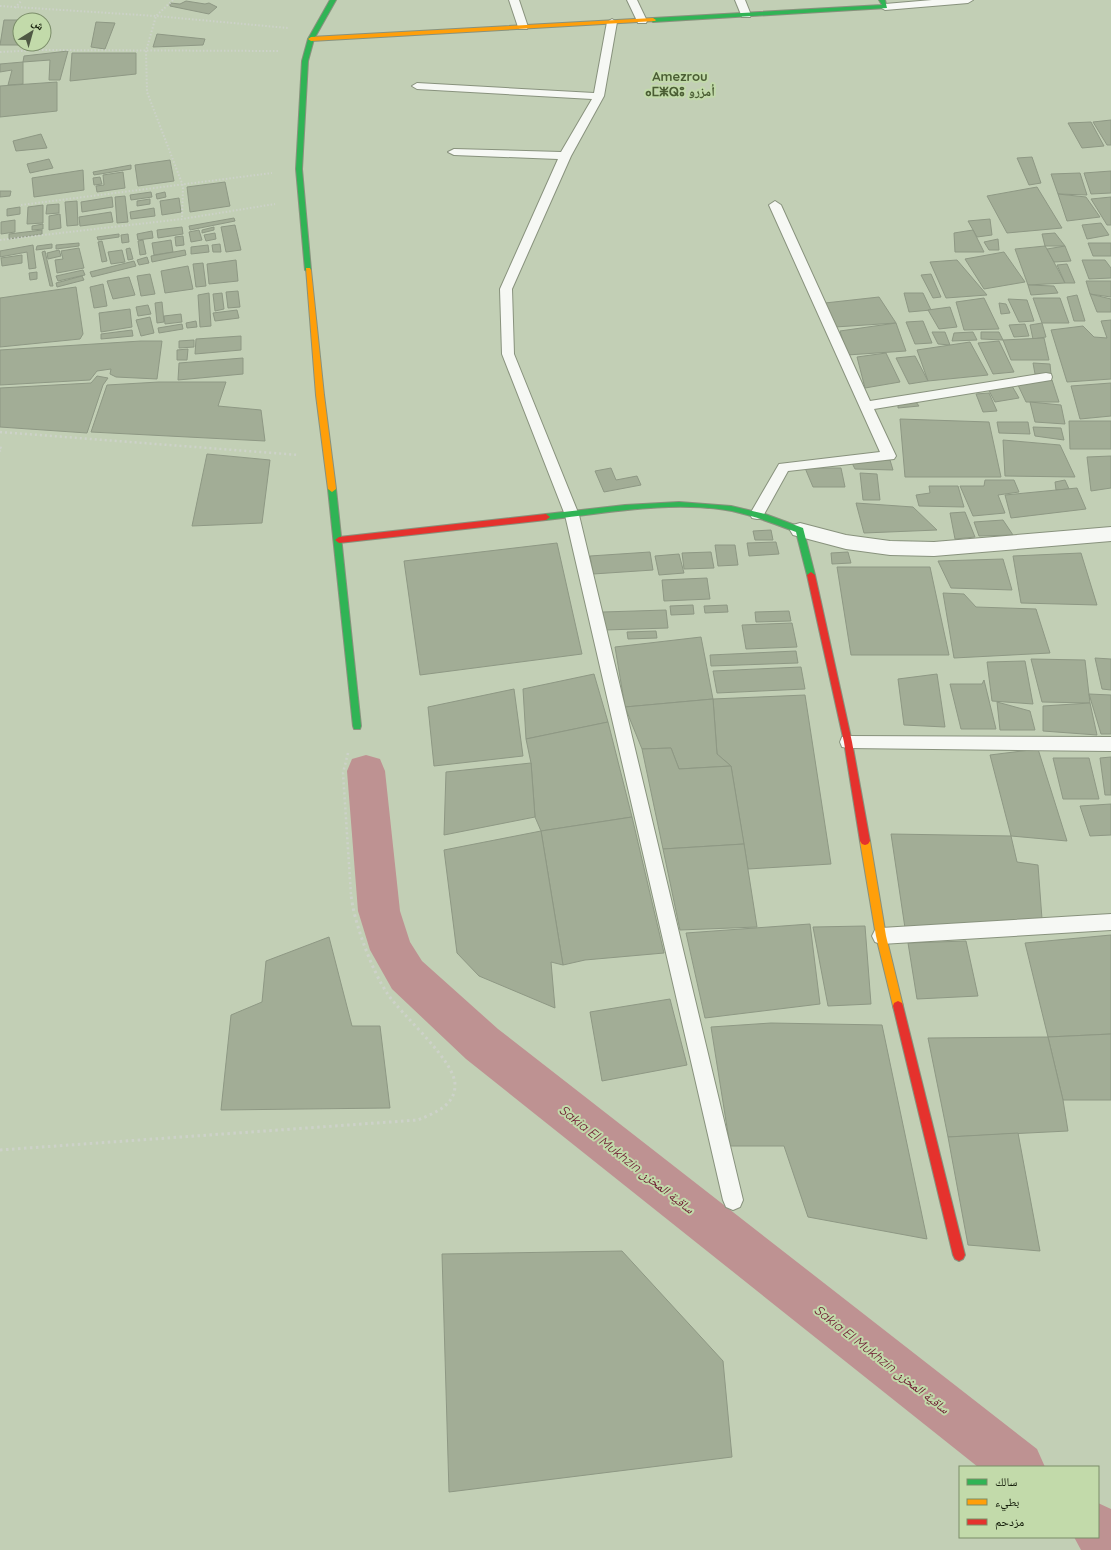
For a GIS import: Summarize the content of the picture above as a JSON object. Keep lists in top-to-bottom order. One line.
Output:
{"districts":["Amezrou ⴰⵎⵥⵕⵓ أمزرو"],"water":["Sakia El Mukhzin ساقية المخزن"],"legend":["سالك","بطيء","مزدحم"],"north":"top right"}
